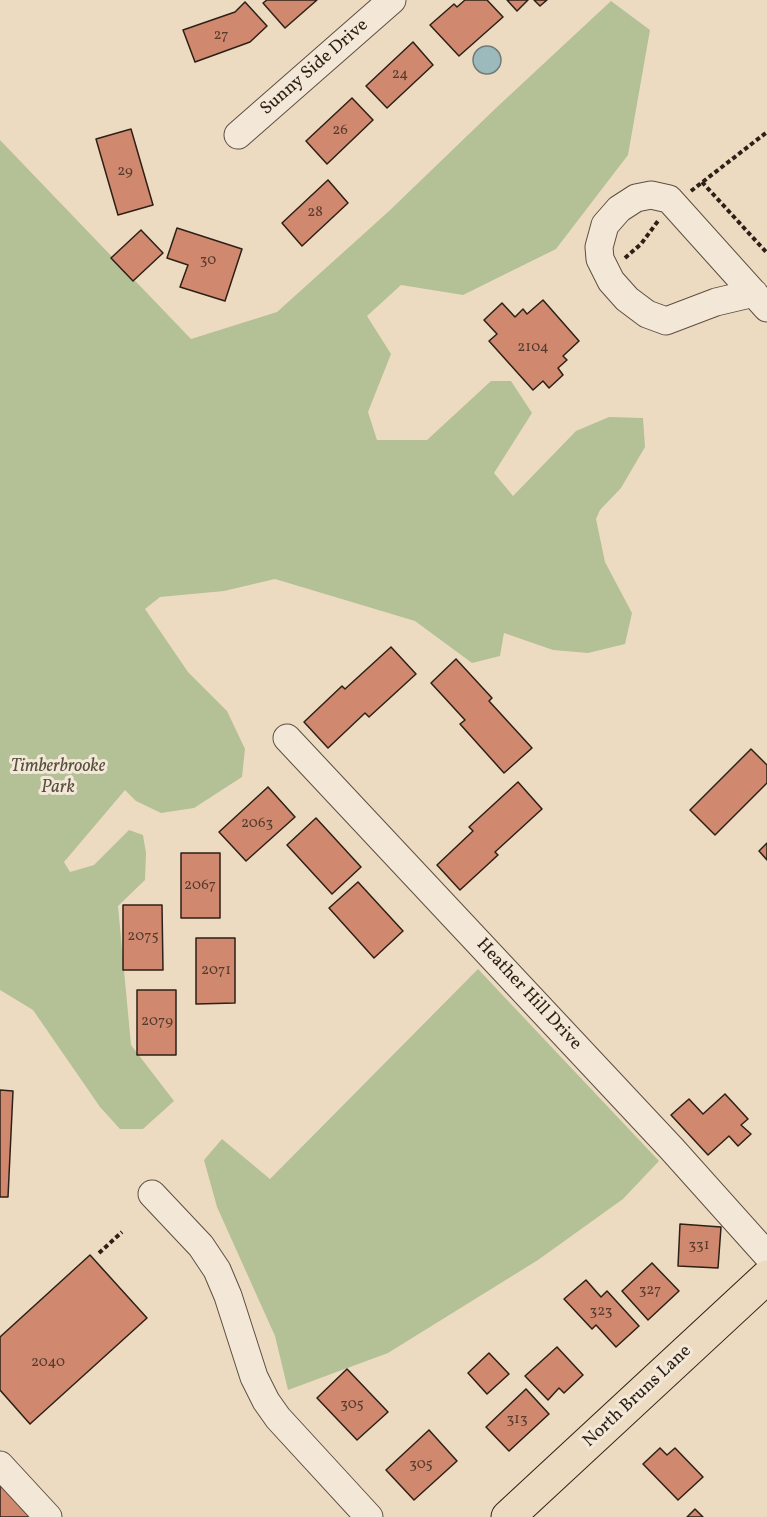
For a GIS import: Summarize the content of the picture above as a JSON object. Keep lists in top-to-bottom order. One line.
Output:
{"streets":{"main road":["North Bruns Lane"],"street":["Sunny Side Drive","Heather Hill Drive"]},"parks":["Timberbrooke Park"],"house_numbers":["27","24","26","29","28","30","2104","2063","2067","2075","2071","2079","331","327","323","2040","305","313","305"]}
